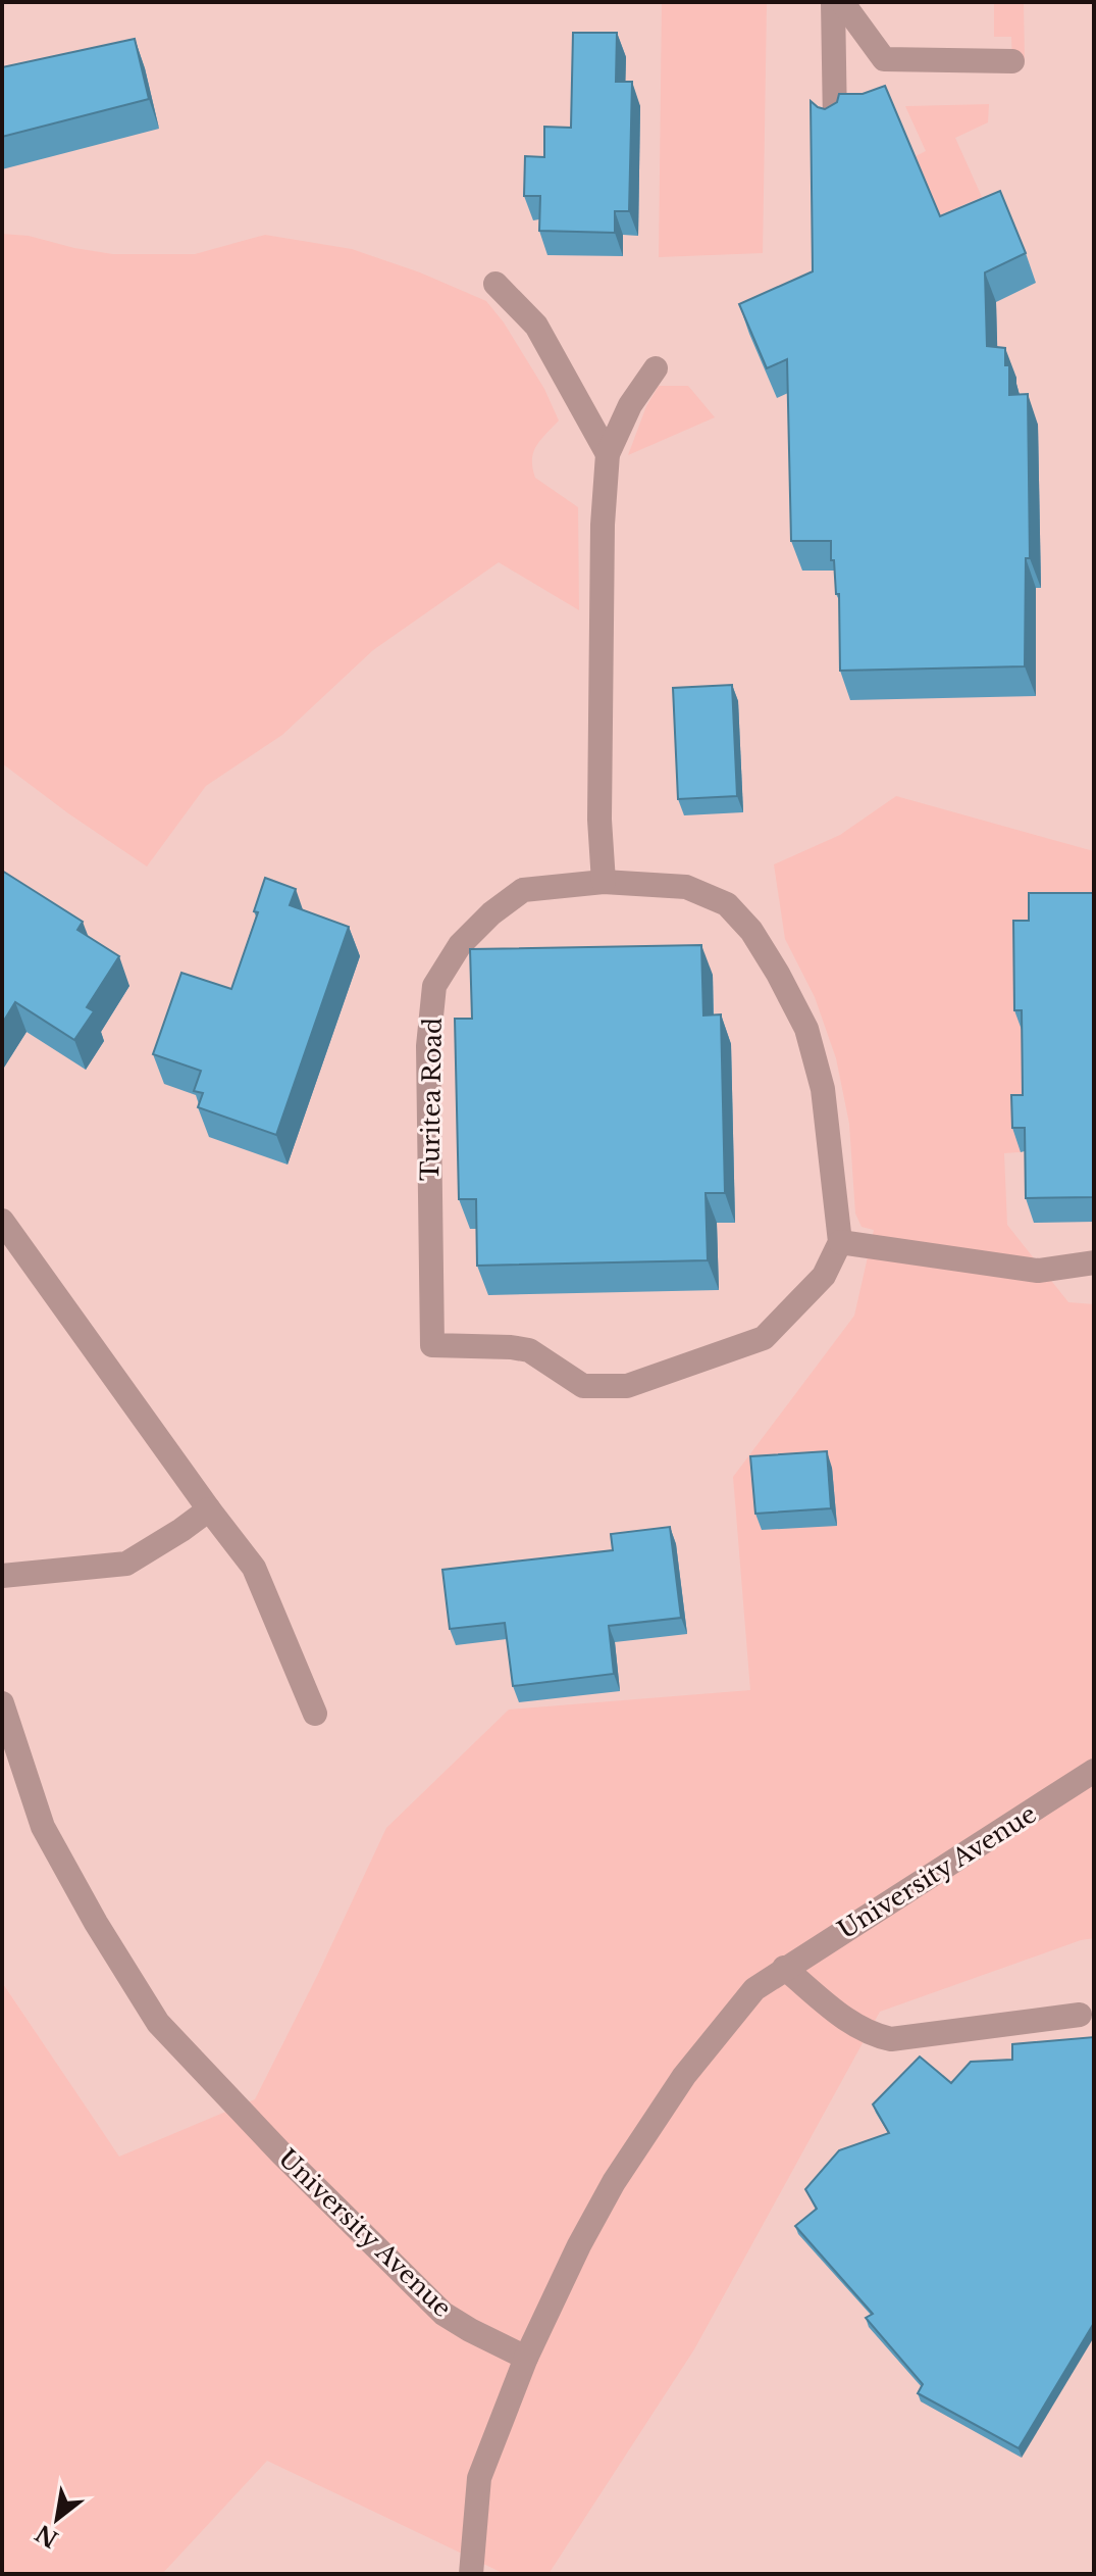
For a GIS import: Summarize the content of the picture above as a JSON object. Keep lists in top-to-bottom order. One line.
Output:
{"streets":{"street":["Turitea Road","University Avenue"]},"north":"bottom left"}
